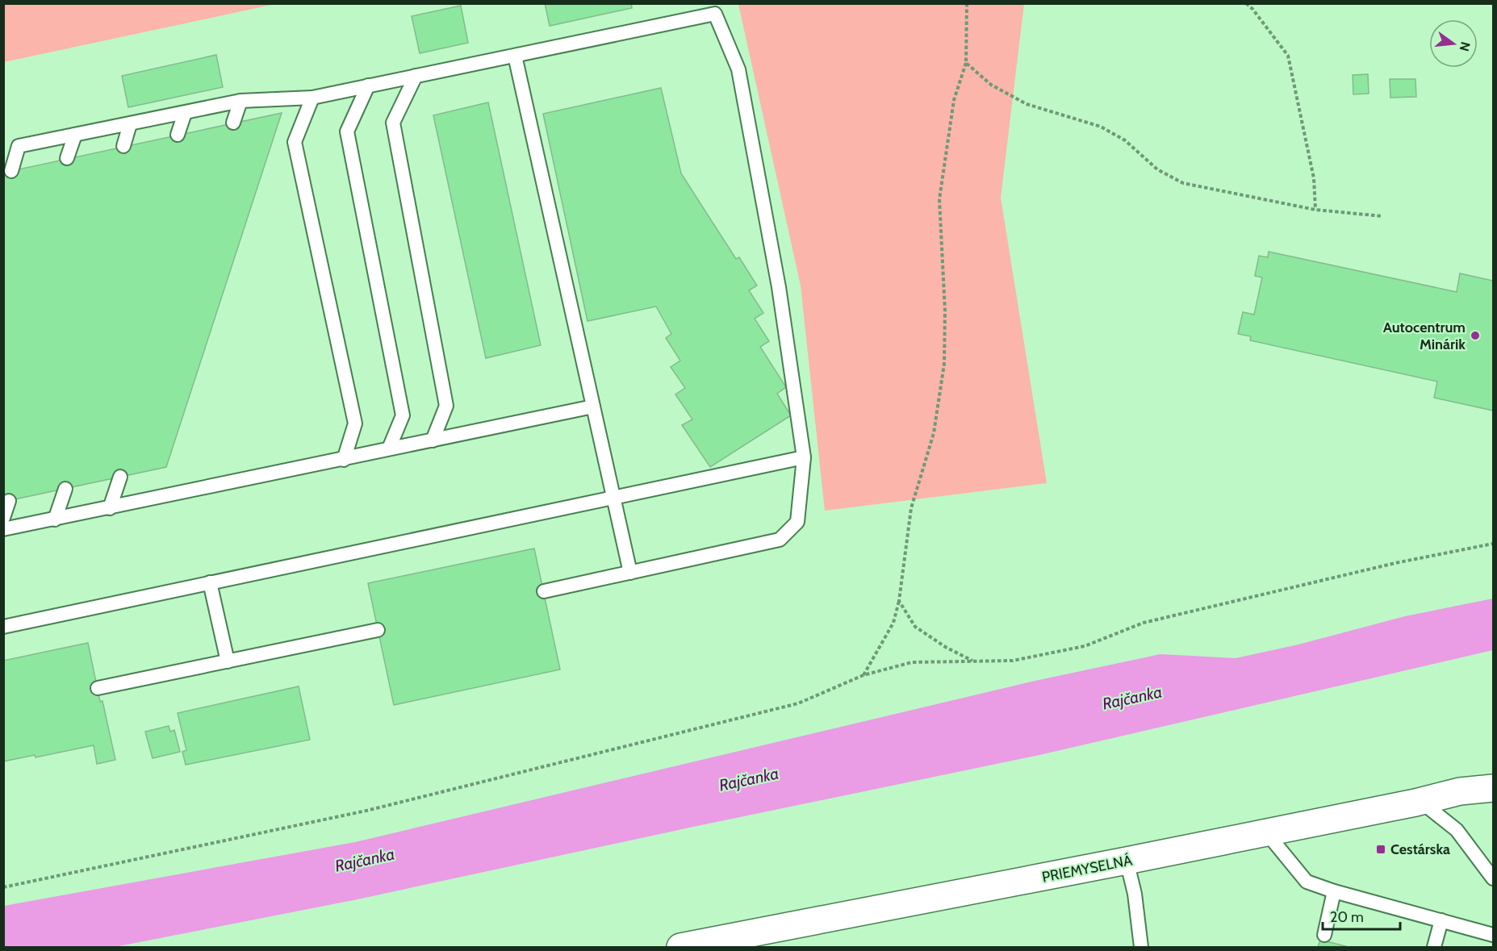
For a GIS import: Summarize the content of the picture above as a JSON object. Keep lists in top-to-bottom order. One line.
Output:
{"streets":{"street":["PRIEMYSELNÁ"]},"water":["Rajčanka"],"places":{"other":["Autocentrum Minárik"],"transit":["Cestárska"]},"scale_bar":"20 m","north":"right"}
